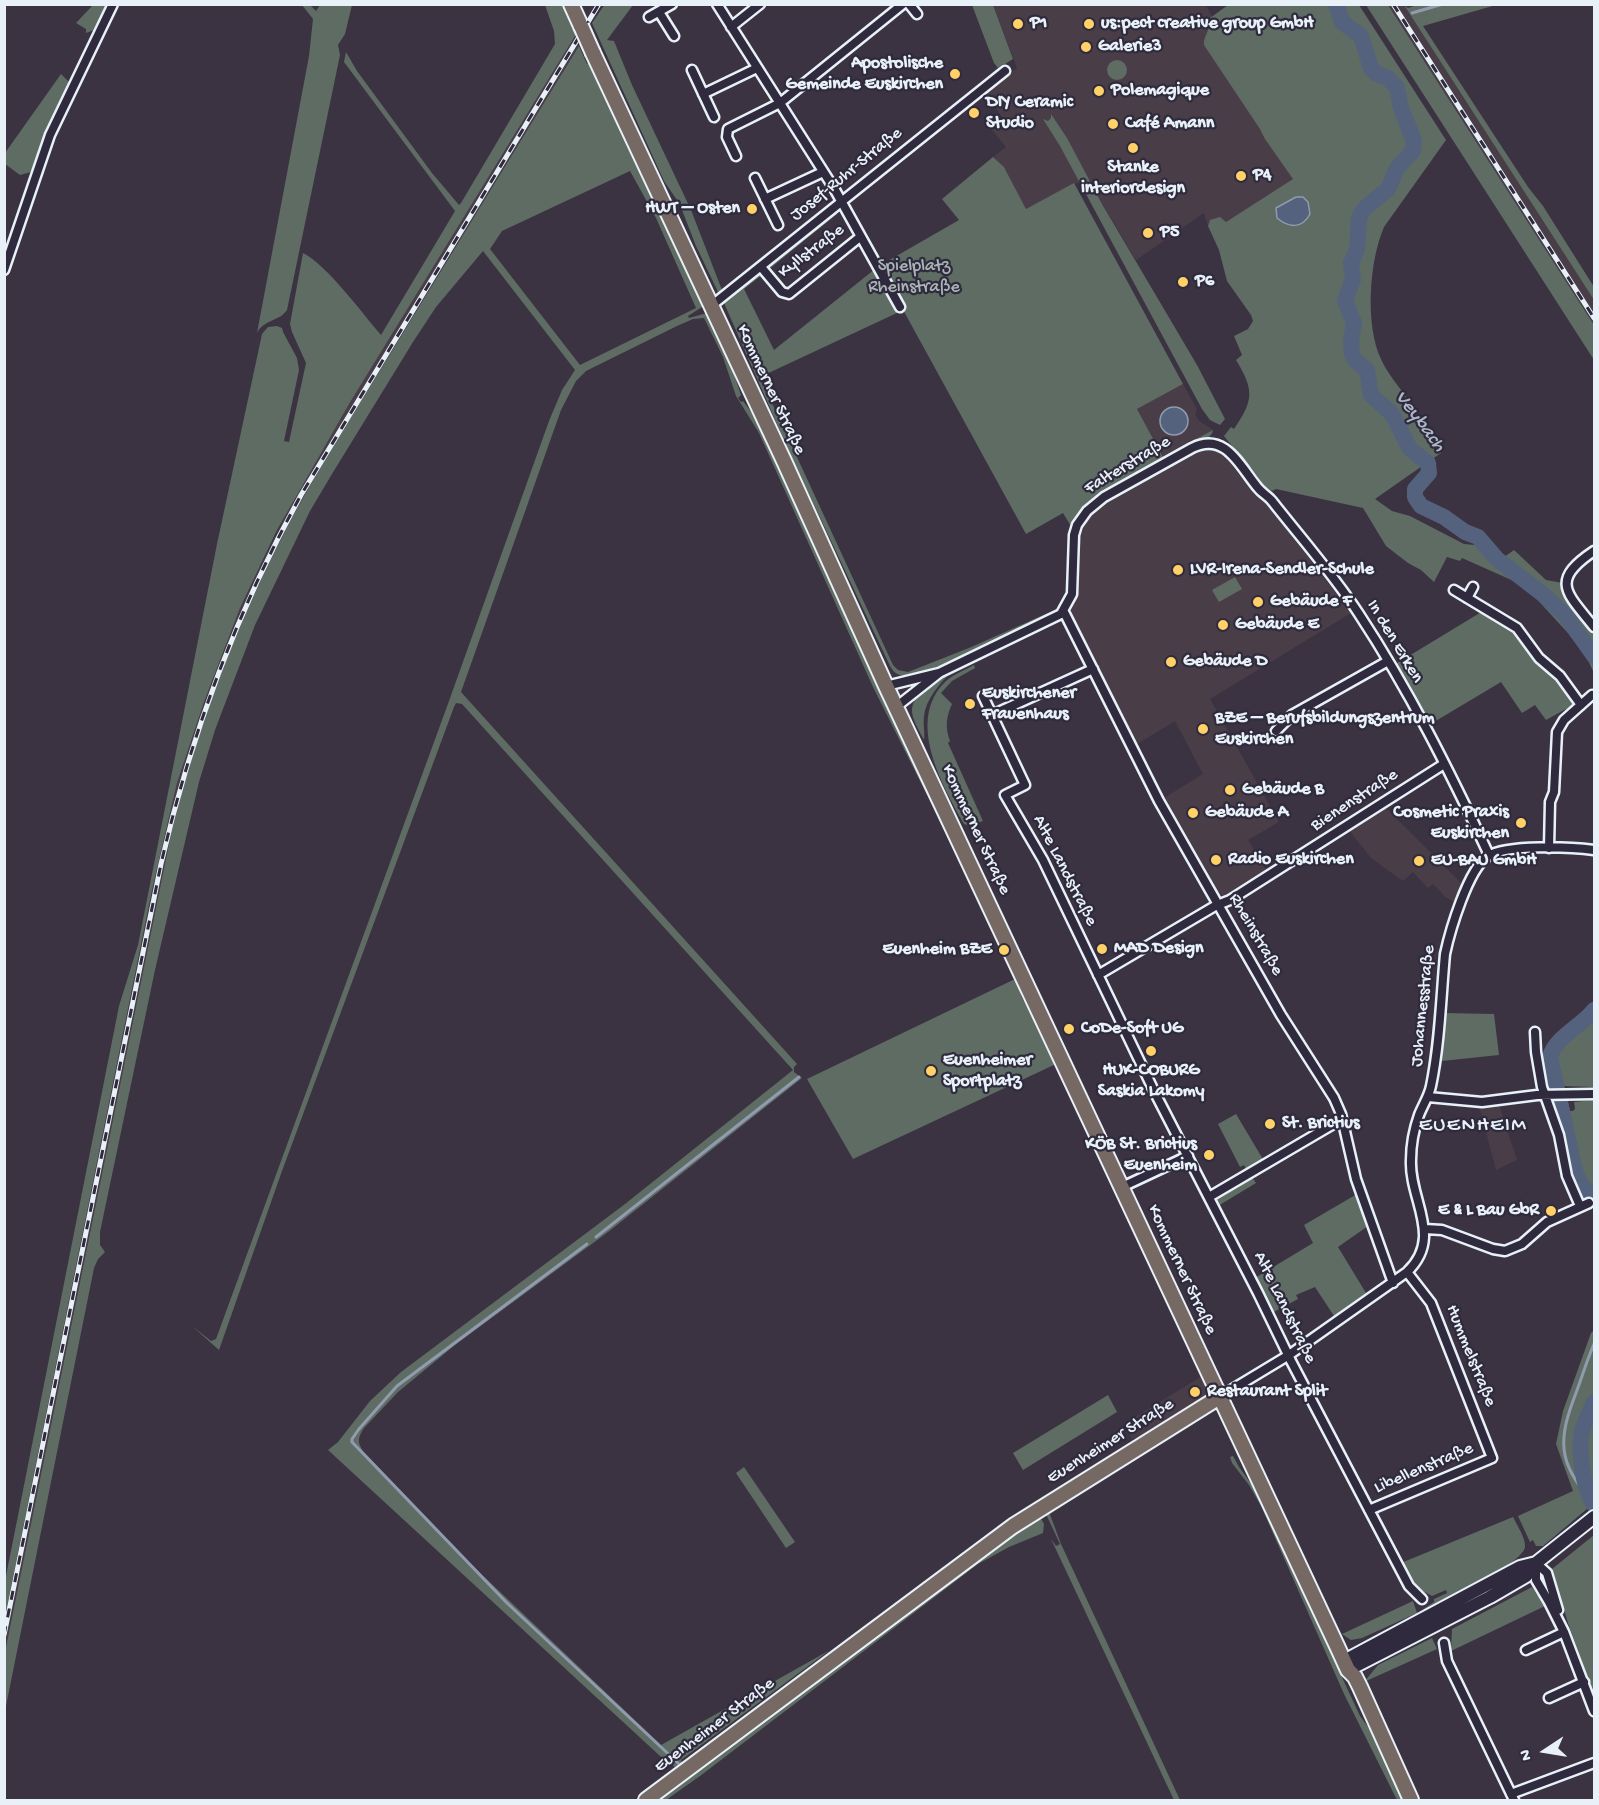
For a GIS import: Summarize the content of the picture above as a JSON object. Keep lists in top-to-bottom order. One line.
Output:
{"streets":{"main road":["Kommerner Straße","Euenheimer Straße"],"street":["Josef-Ruhr-Straße","Kyllstraße","Falterstraße","In den Erken","Bienenstraße","Alte Landstraße","Rheinstraße","Johannesstraße","Hummelstraße","Libellenstraße"]},"crossings":[["Josef-Ruhr-Straße","Kyllstraße"],["Josef-Ruhr-Straße","Kommerner Straße"],["Kommerner Straße","Euenheimer Straße"],["Falterstraße","In den Erken"],["Falterstraße","Rheinstraße"],["In den Erken","Bienenstraße"],["In den Erken","Johannesstraße"],["Bienenstraße","Alte Landstraße"],["Bienenstraße","Rheinstraße"],["Alte Landstraße","Euenheimer Straße"],["Alte Landstraße","Libellenstraße"],["Rheinstraße","Euenheimer Straße"],["Johannesstraße","Euenheimer Straße"],["Hummelstraße","Euenheimer Straße"],["Hummelstraße","Libellenstraße"]],"districts":["EUENHEIM"],"water":["Veybach"],"parks":["Spielplatz Rheinstraße"],"places":["P1","us:pect creative group GmbH","Galerie3","Apostolische Gemeinde Euskirchen","Polemagique","DIY Ceramic Studio","Café Amann","Stanke interiordesign","P4","HWT – Osten","P5","P6","LVR-Irena-Sendler-Schule","Gebäude F","Gebäude E","Gebäude D","Euskirchener Frauenhaus","BZE – Berufsbildungszentrum Euskirchen","Gebäude B","Gebäude A","Cosmetic Praxis Euskirchen","Radio Euskirchen","EU-BAU GmbH","MAD Design","Euenheim BZE","CoDe-Soft UG","HUK-COBURG Saskia Lakomy","Euenheimer Sportplatz","St. Brictius","KÖB St. Brictius Euenheim","E & L Bau GbR","Restaurant Split"],"north":"left"}
